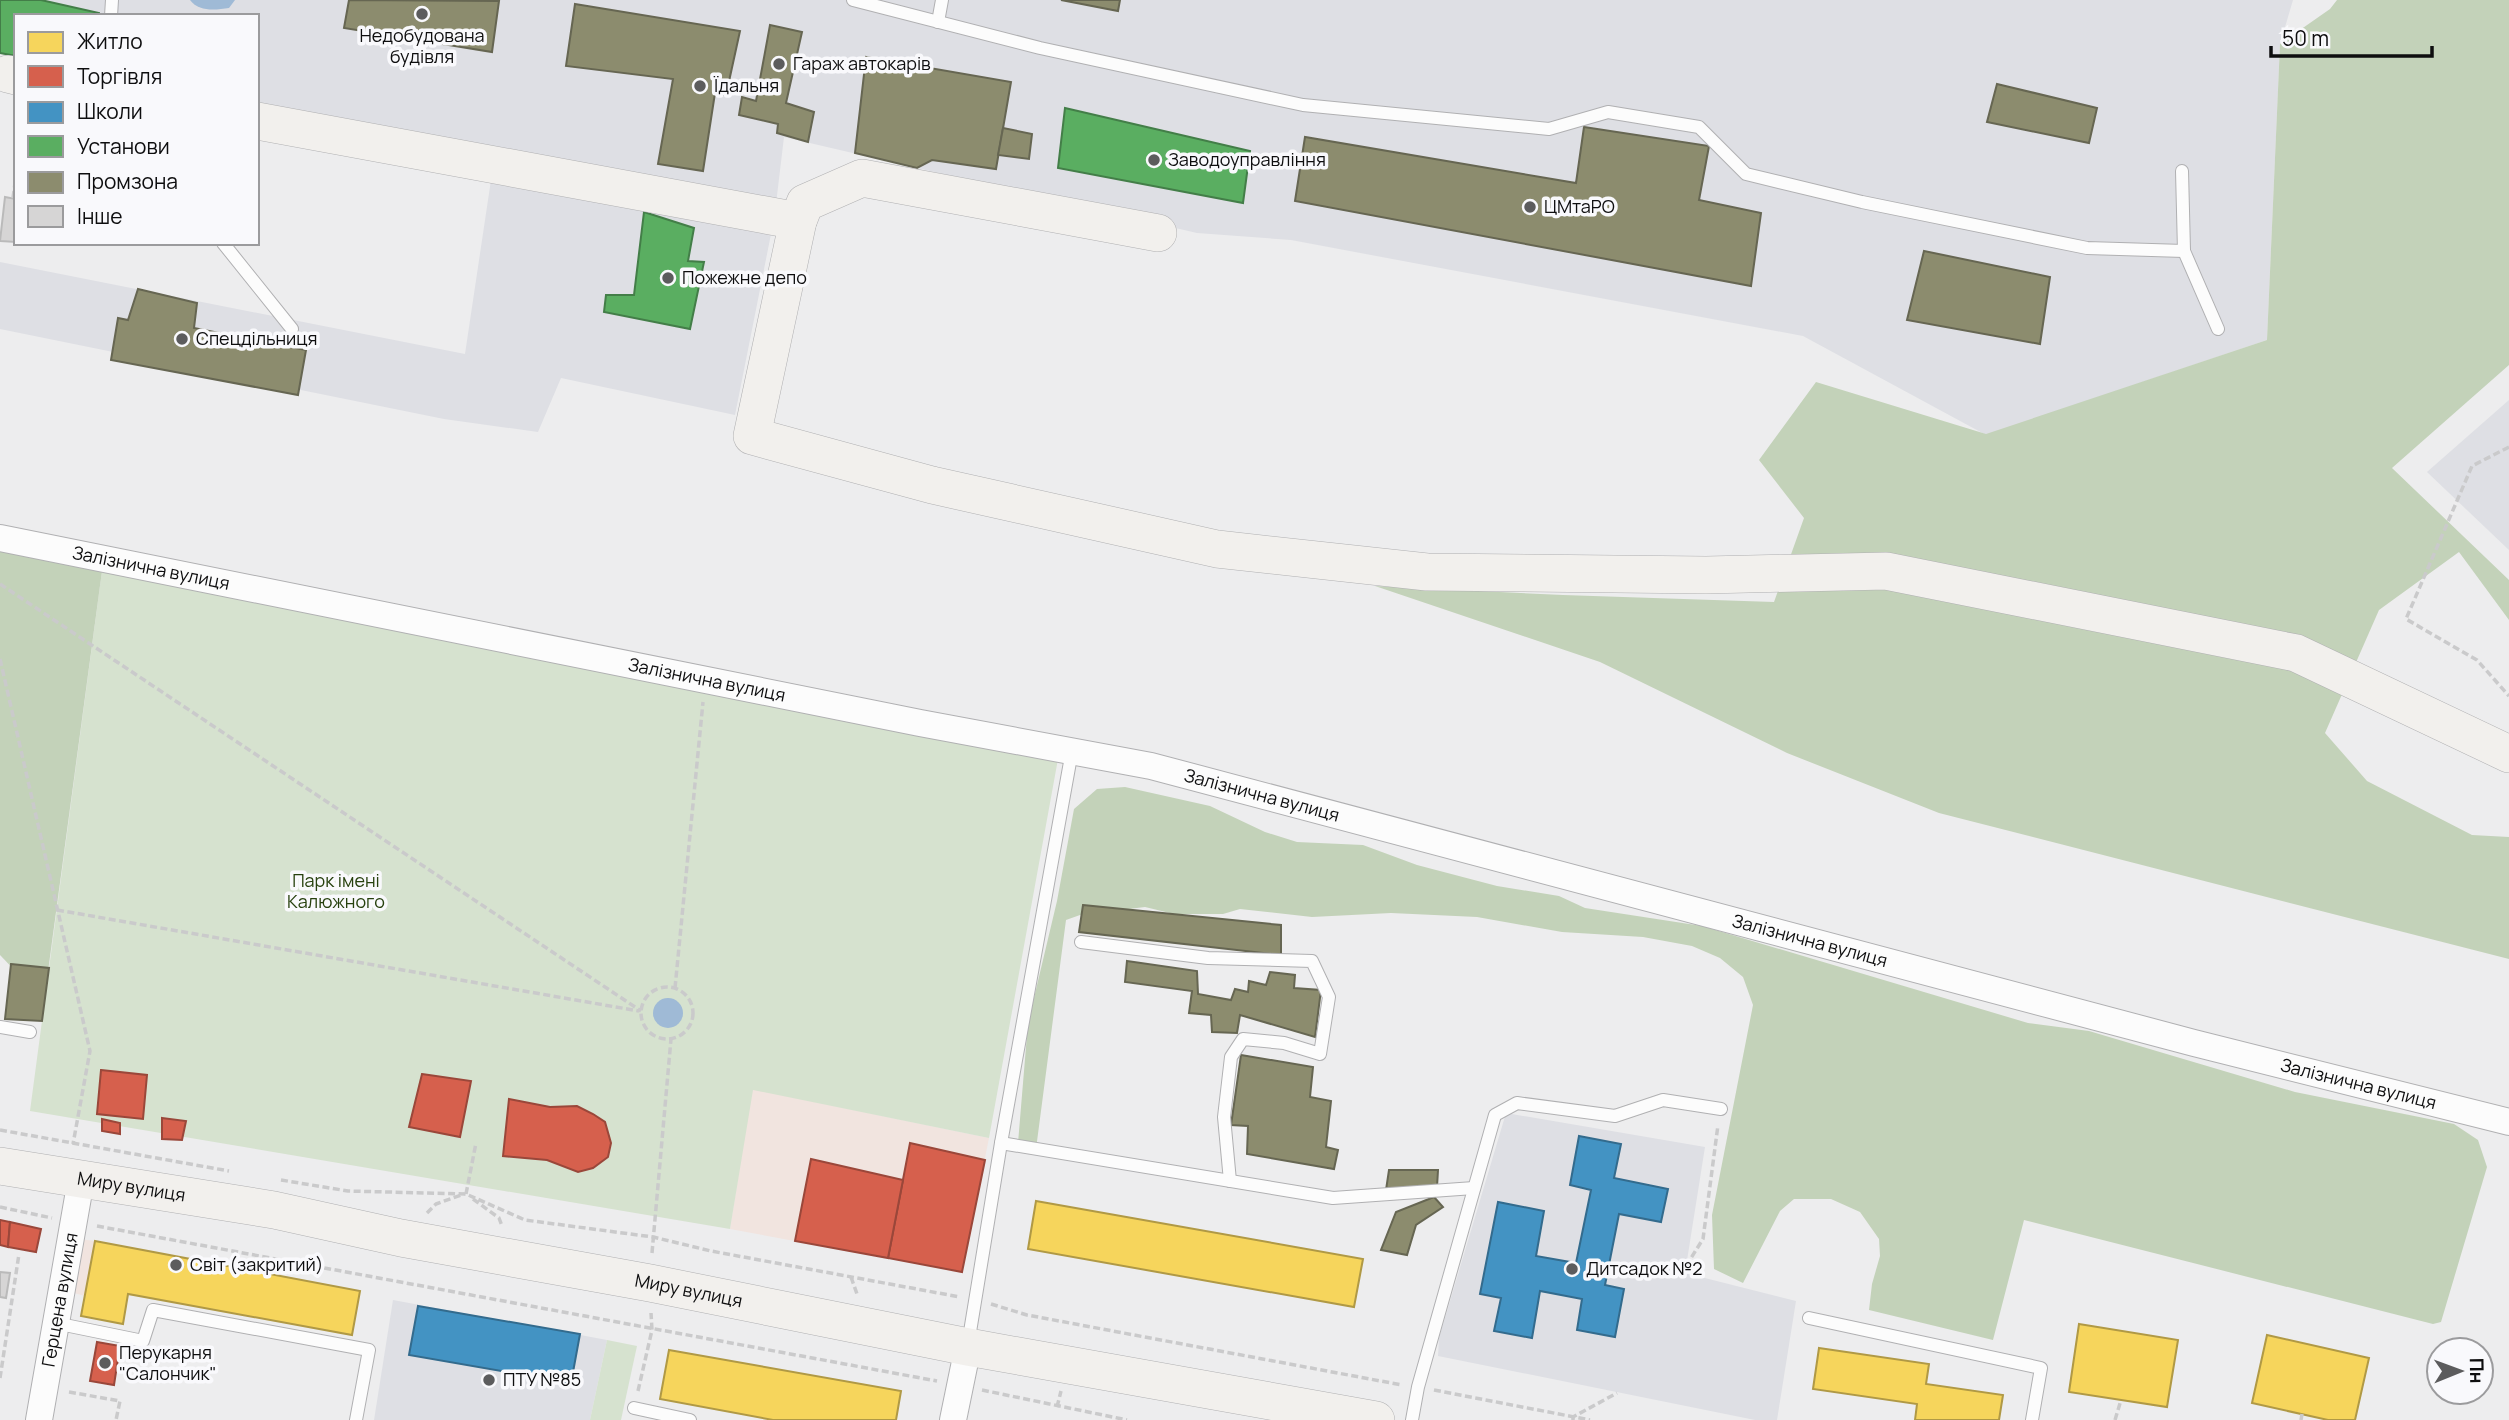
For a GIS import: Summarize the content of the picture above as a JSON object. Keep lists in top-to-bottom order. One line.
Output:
{"streets":{"street":["Залізнична вулиця","Миру вулиця","Герцена вулиця"]},"crossings":[["Миру вулиця","Герцена вулиця"]],"parks":["Парк імені Калюжного"],"places":["Недобудована будівля","Гараж автокарів","Їдальня","Заводоуправління","ЦМтаРО","Пожежне депо","Спецдільниця","Світ (закритий)","Дитсадок №2","Перукарня \"Салончик\"","ПТУ №85"],"legend":["Житло","Торгівля","Школи","Установи","Промзона","Інше"],"scale_bar":"50 m","north":"right"}
